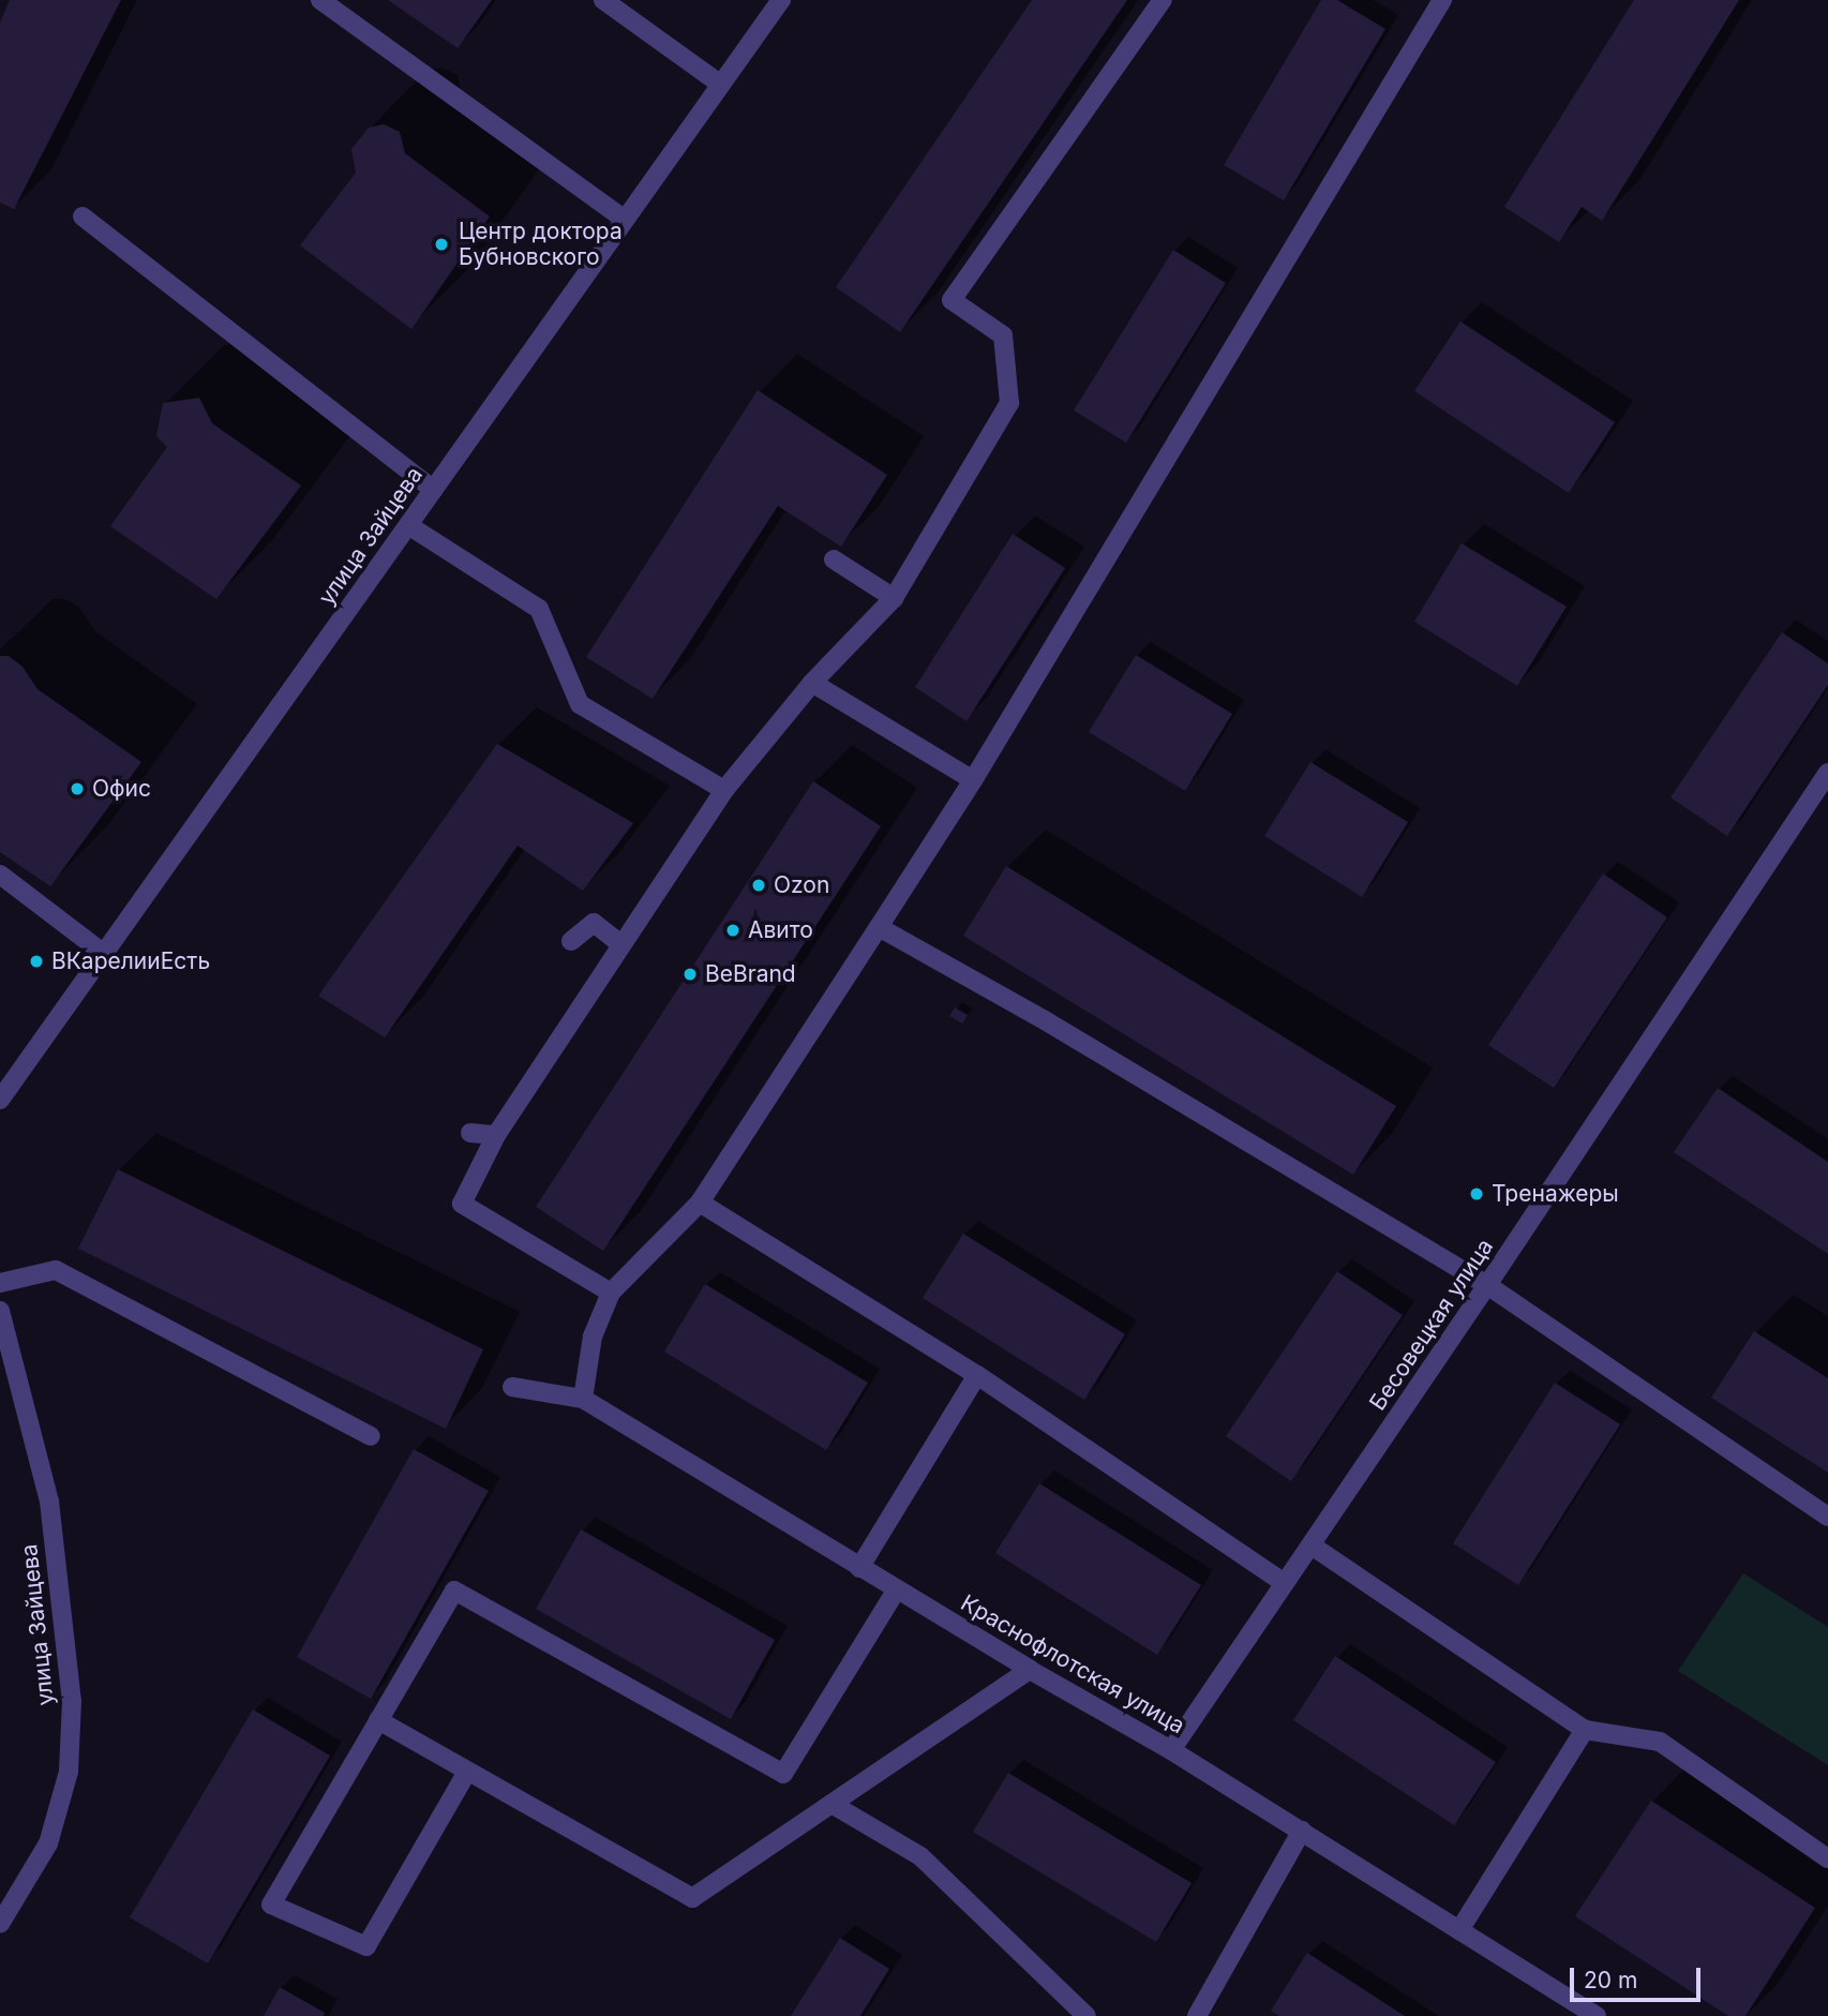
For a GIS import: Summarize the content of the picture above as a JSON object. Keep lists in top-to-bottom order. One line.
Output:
{"streets":{"street":["улица Зайцева","Бесовецкая улица","Краснофлотская улица"]},"crossings":[["Бесовецкая улица","Краснофлотская улица"]],"places":["Центр доктора Бубновского","Офис","Ozon","Авито","ВКарелииЕсть","BeBrand","Тренажеры"],"scale_bar":"20 m"}
